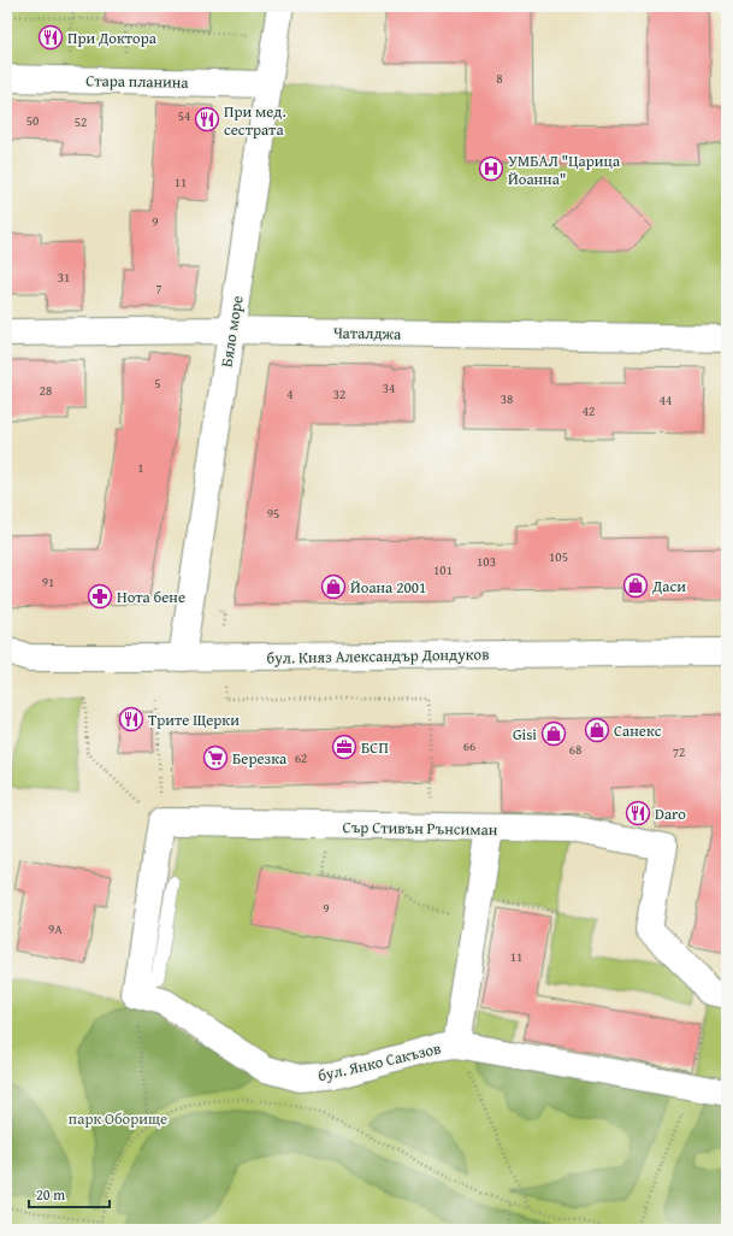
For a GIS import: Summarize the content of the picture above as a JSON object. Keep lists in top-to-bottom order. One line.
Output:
{"streets":{"street":["Стара планина","Бяло море","Чаталджа","бул. Княз Александър Дондуков","Сър Стивън Рънсиман","бул. Янко Сакъзов"]},"crossings":[["Стара планина","Бяло море"],["Бяло море","Чаталджа"],["Бяло море","бул. Княз Александър Дондуков"]],"parks":["парк Оборище"],"places":{"restaurant":["При Доктора","При мед. сестрата","Трите Щерки","Daro"],"hospital":["УМБАЛ \"Царица Йоанна\""],"shop":["Даси","Йоана 2001","Санекс","Gisi"],"pharmacy":["Нота бене"],"office":["БСП"],"supermarket":["Березка"]},"house_numbers":["8","54","50","52","11","9","31","7","5","34","28","4","32","38","44","42","1","95","105","103","101","91","66","68","72","62","9","9А","11"],"scale_bar":"20 m"}
